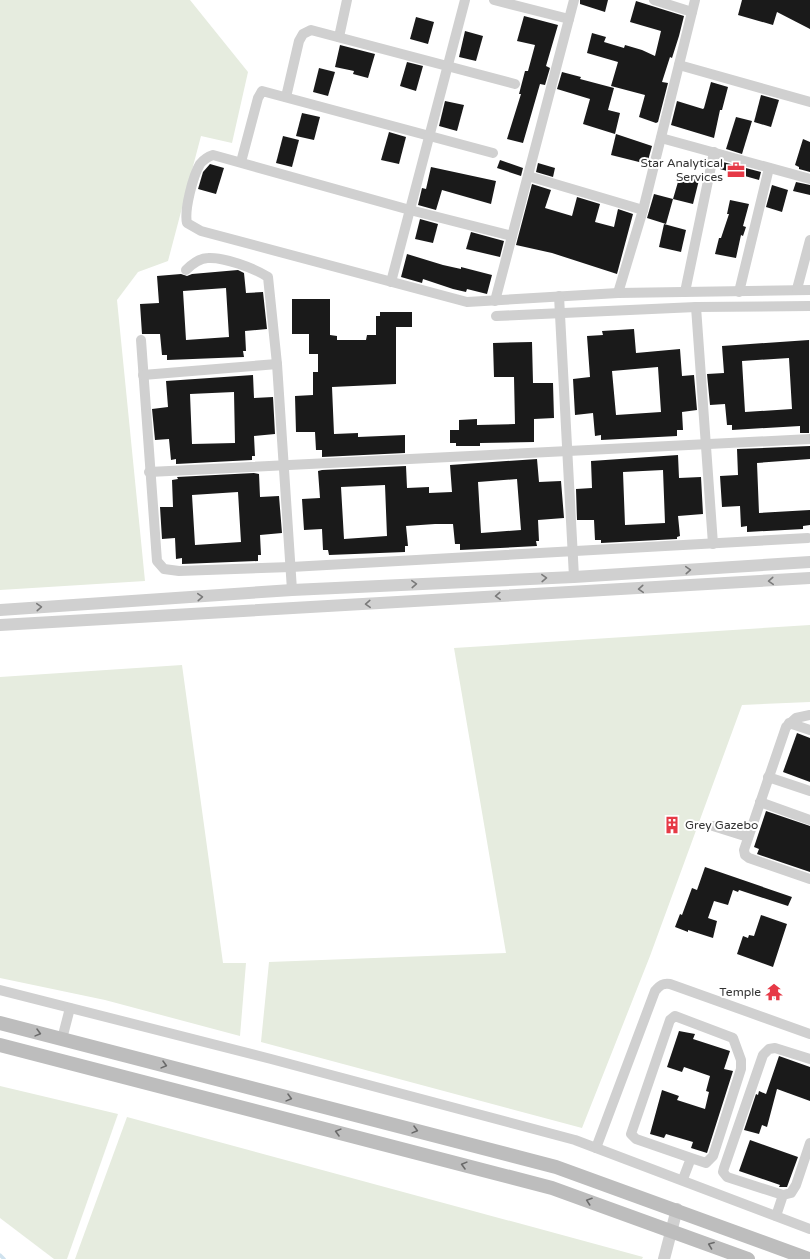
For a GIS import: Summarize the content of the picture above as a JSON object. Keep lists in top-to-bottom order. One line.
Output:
{"places":{"office":["Star Analytical Services"],"building":["Grey Gazebo"],"temple":["Temple"]}}
